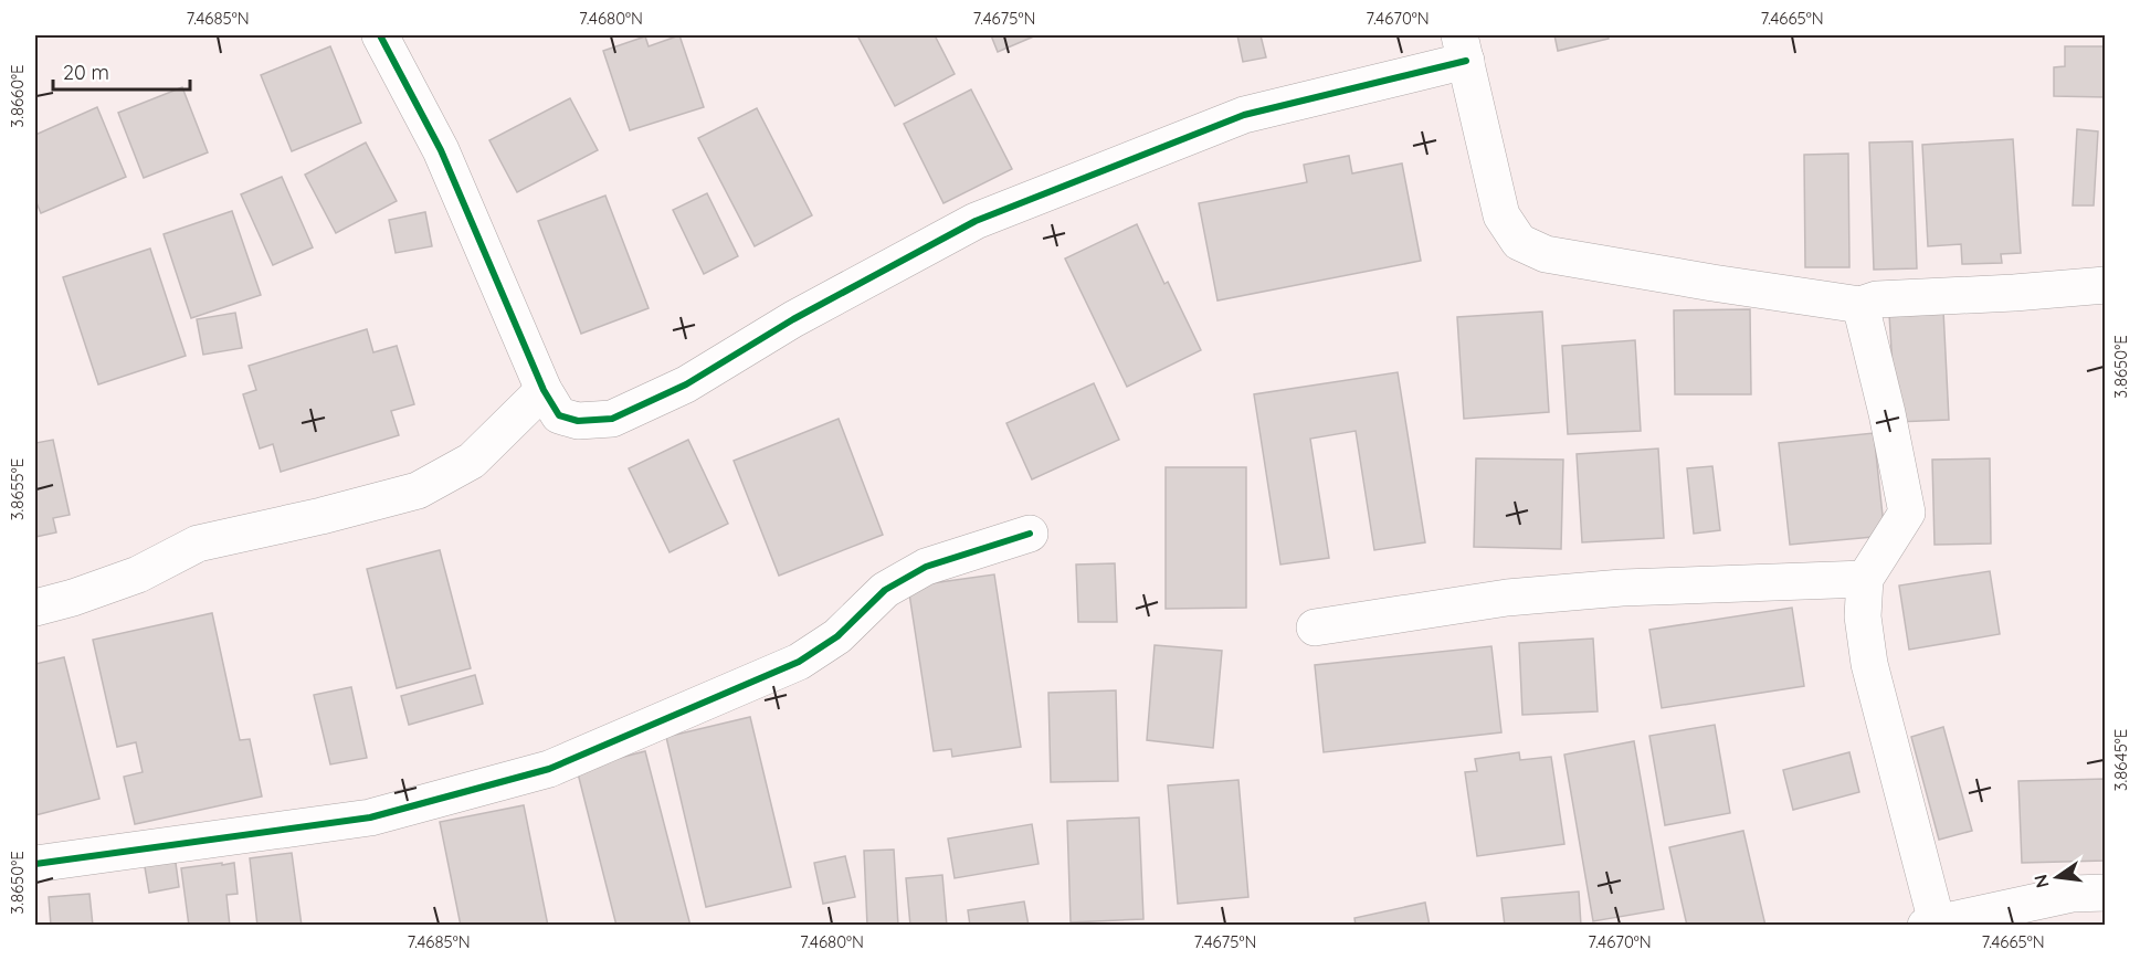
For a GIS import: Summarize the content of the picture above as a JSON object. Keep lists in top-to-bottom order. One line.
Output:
{"scale_bar":"20 m","north":"left","coordinates":["7.4685°N","7.4680°N","7.4675°N","7.4670°N","7.4665°N","3.8660°E","3.8650°E","3.8655°E","3.8645°E"]}
